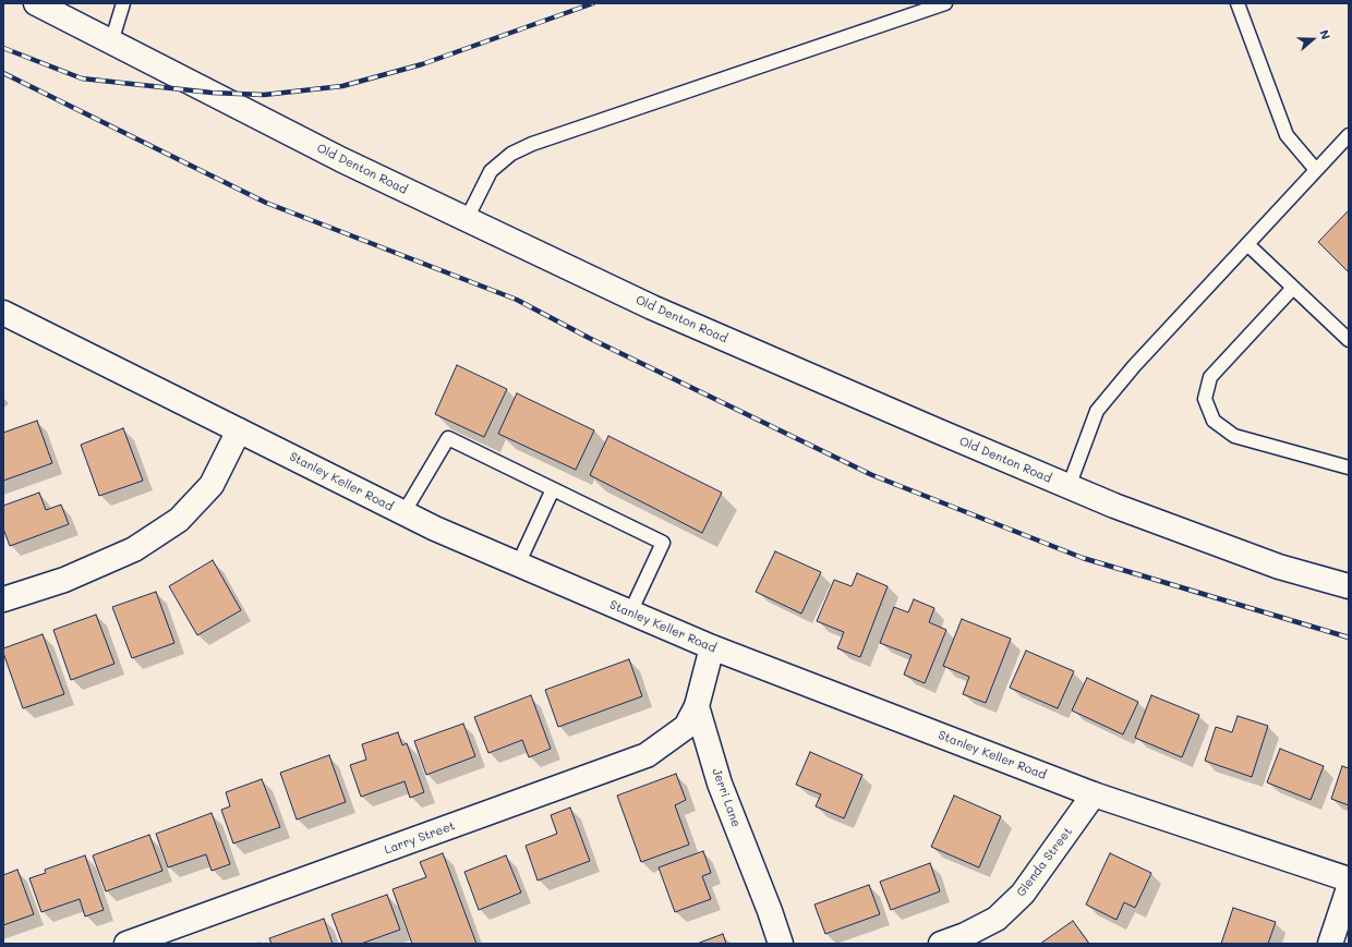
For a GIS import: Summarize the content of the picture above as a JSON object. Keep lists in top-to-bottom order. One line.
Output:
{"streets":{"street":["Old Denton Road","Stanley Keller Road","Jerri Lane","Larry Street","Glenda Street"]},"crossings":[["Stanley Keller Road","Glenda Street"],["Jerri Lane","Larry Street"]],"north":"right"}
